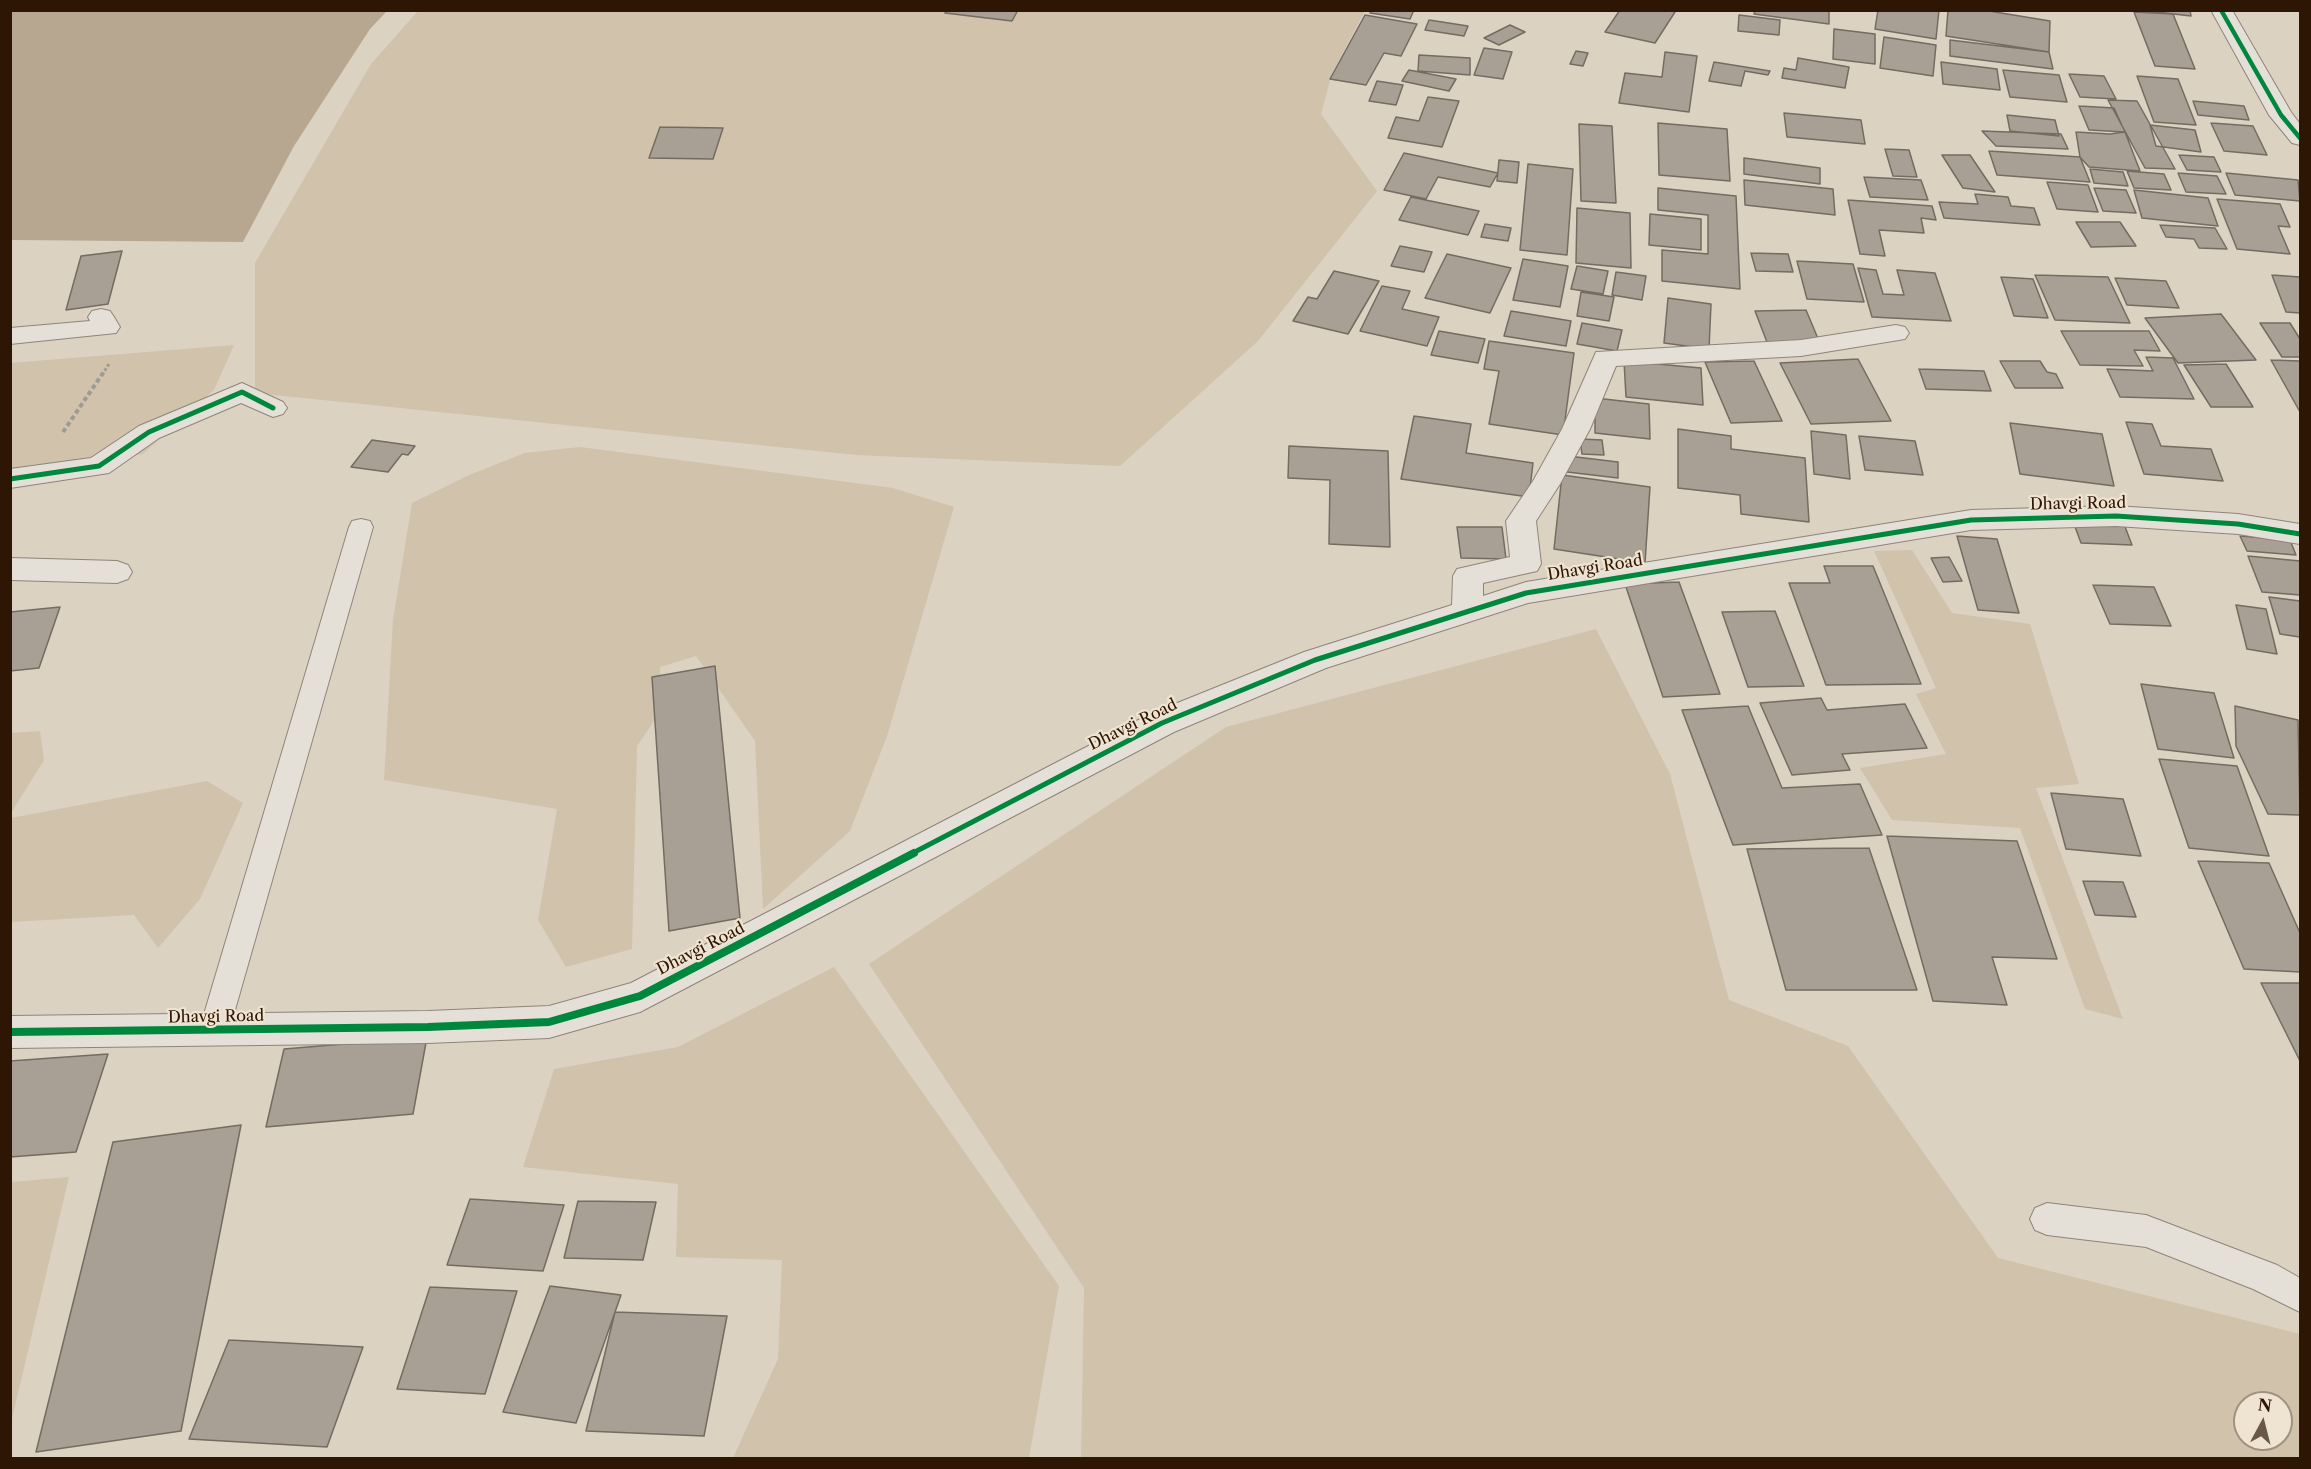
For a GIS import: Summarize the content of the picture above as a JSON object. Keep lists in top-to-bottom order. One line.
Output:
{"streets":{"street":["Dhavgi Road"]},"north":"top"}
